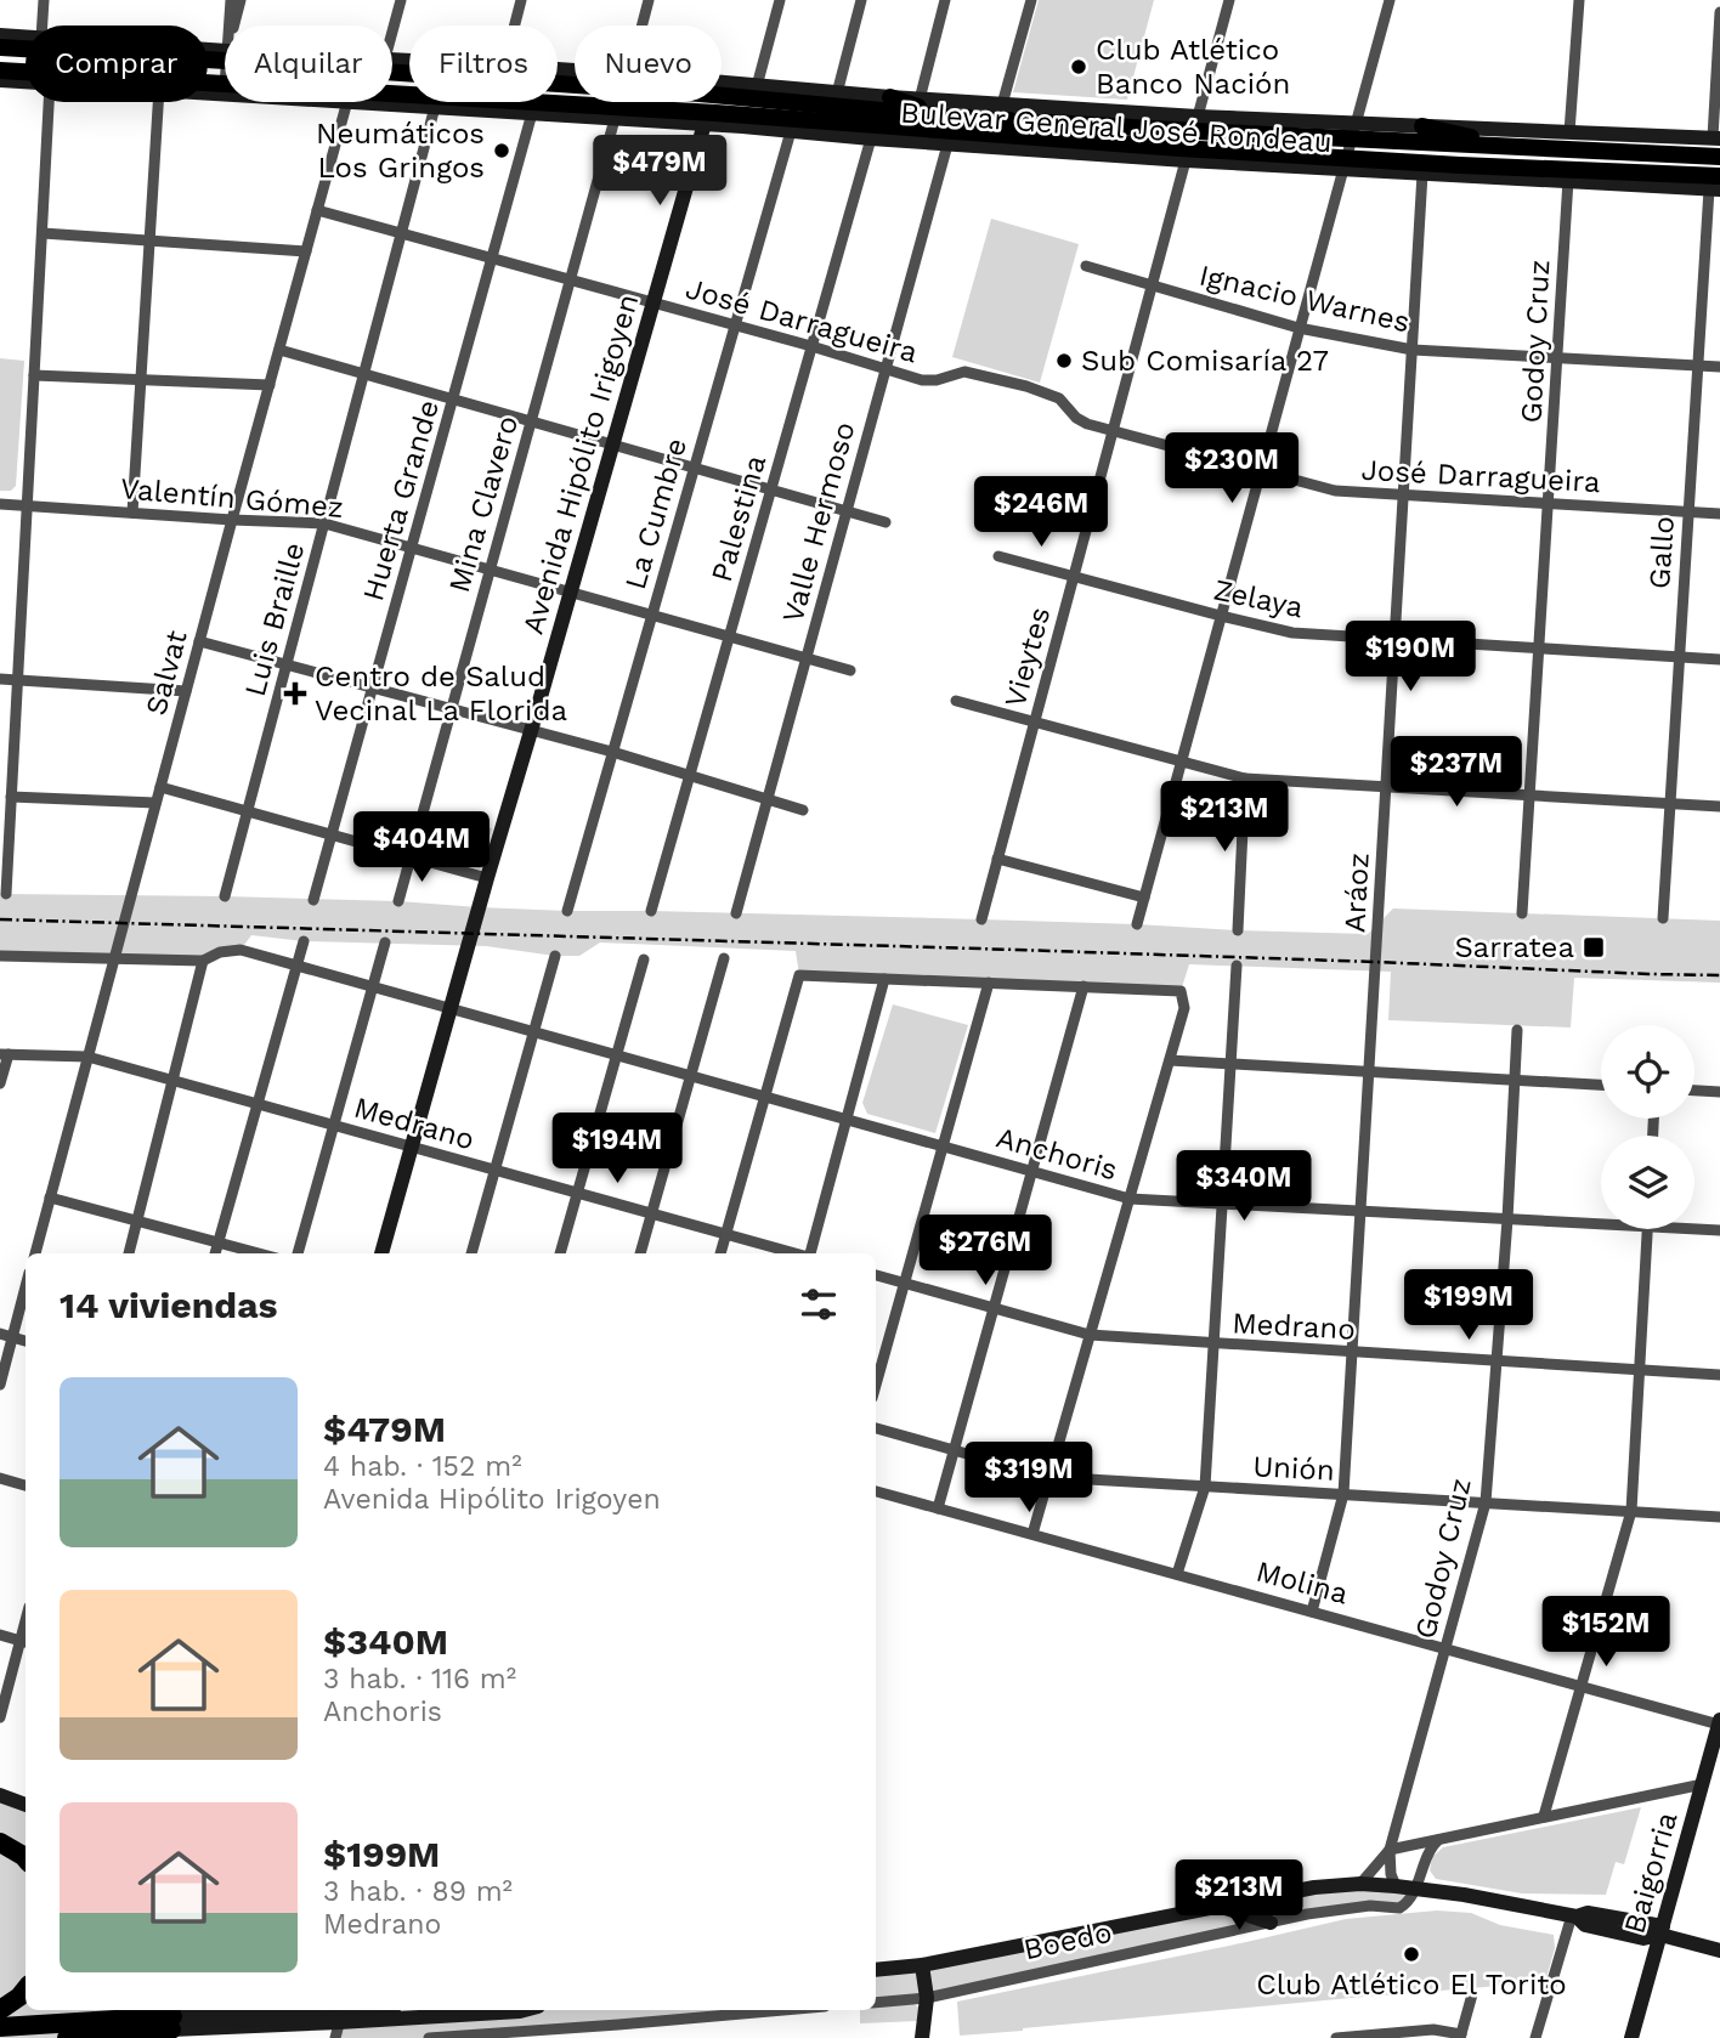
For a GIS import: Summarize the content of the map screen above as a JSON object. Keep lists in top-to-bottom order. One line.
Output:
{"streets":{"main road":["Bulevar General José Rondeau","Avenida Hipólito Irigoyen","Baigorria"],"street":["Ignacio Warnes","José Darragueira","Godoy Cruz","Valentín Gómez","Huerta Grande","Mina Clavero","La Cumbre","Palestina","Valle Hermoso","Gallo","Zelaya","Luis Braille","Vieytes","Salvat","Aráoz","Medrano","Anchoris","Unión","Molina","Boedo"]},"crossings":[["Bulevar General José Rondeau","Godoy Cruz"],["Bulevar General José Rondeau","Avenida Hipólito Irigoyen"],["Bulevar General José Rondeau","Huerta Grande"],["Bulevar General José Rondeau","Mina Clavero"],["Bulevar General José Rondeau","La Cumbre"],["Bulevar General José Rondeau","Palestina"],["Bulevar General José Rondeau","Valle Hermoso"],["Bulevar General José Rondeau","Gallo"],["Bulevar General José Rondeau","Luis Braille"],["Bulevar General José Rondeau","Vieytes"],["Bulevar General José Rondeau","Aráoz"],["Ignacio Warnes","Godoy Cruz"],["Ignacio Warnes","Gallo"],["Ignacio Warnes","Vieytes"],["Ignacio Warnes","Aráoz"],["José Darragueira","Godoy Cruz"],["José Darragueira","Avenida Hipólito Irigoyen"],["José Darragueira","Huerta Grande"],["José Darragueira","Mina Clavero"],["José Darragueira","La Cumbre"],["José Darragueira","Palestina"],["José Darragueira","Valle Hermoso"],["José Darragueira","Gallo"],["José Darragueira","Luis Braille"],["José Darragueira","Vieytes"],["José Darragueira","Salvat"],["José Darragueira","Aráoz"],["Godoy Cruz","Zelaya"],["Godoy Cruz","Medrano"],["Godoy Cruz","Anchoris"],["Godoy Cruz","Unión"],["Godoy Cruz","Molina"],["Avenida Hipólito Irigoyen","Valentín Gómez"],["Avenida Hipólito Irigoyen","Medrano"],["Avenida Hipólito Irigoyen","Anchoris"],["Valentín Gómez","Huerta Grande"],["Valentín Gómez","Mina Clavero"],["Valentín Gómez","La Cumbre"],["Valentín Gómez","Palestina"],["Valentín Gómez","Valle Hermoso"],["Valentín Gómez","Luis Braille"],["Valentín Gómez","Salvat"],["Gallo","Zelaya"],["Zelaya","Vieytes"],["Zelaya","Aráoz"],["Salvat","Medrano"],["Salvat","Anchoris"],["Aráoz","Medrano"],["Aráoz","Anchoris"],["Aráoz","Unión"],["Aráoz","Molina"],["Molina","Baigorria"]],"places":{"other":["Club Atlético Banco Nación","Neumáticos Los Gringos","Sub Comisaría 27","Club Atlético El Torito"],"health":["Centro de Salud Vecinal La Florida"],"transit":["Sarratea"]},"page":{"chip":["Comprar","Alquilar","Filtros","Nuevo"],"price":["$479M","$230M","$246M","$190M","$237M","$213M","$404M","$194M","$340M","$276M","$199M","$319M","$152M","$213M"],"heading":"14 viviendas","list":[{"name":"$479M","note":"4 hab. · 152 m² · Avenida Hipólito Irigoyen"},{"name":"$340M","note":"3 hab. · 116 m² · Anchoris"},{"name":"$199M","note":"3 hab. · 89 m² · Medrano"}]}}
